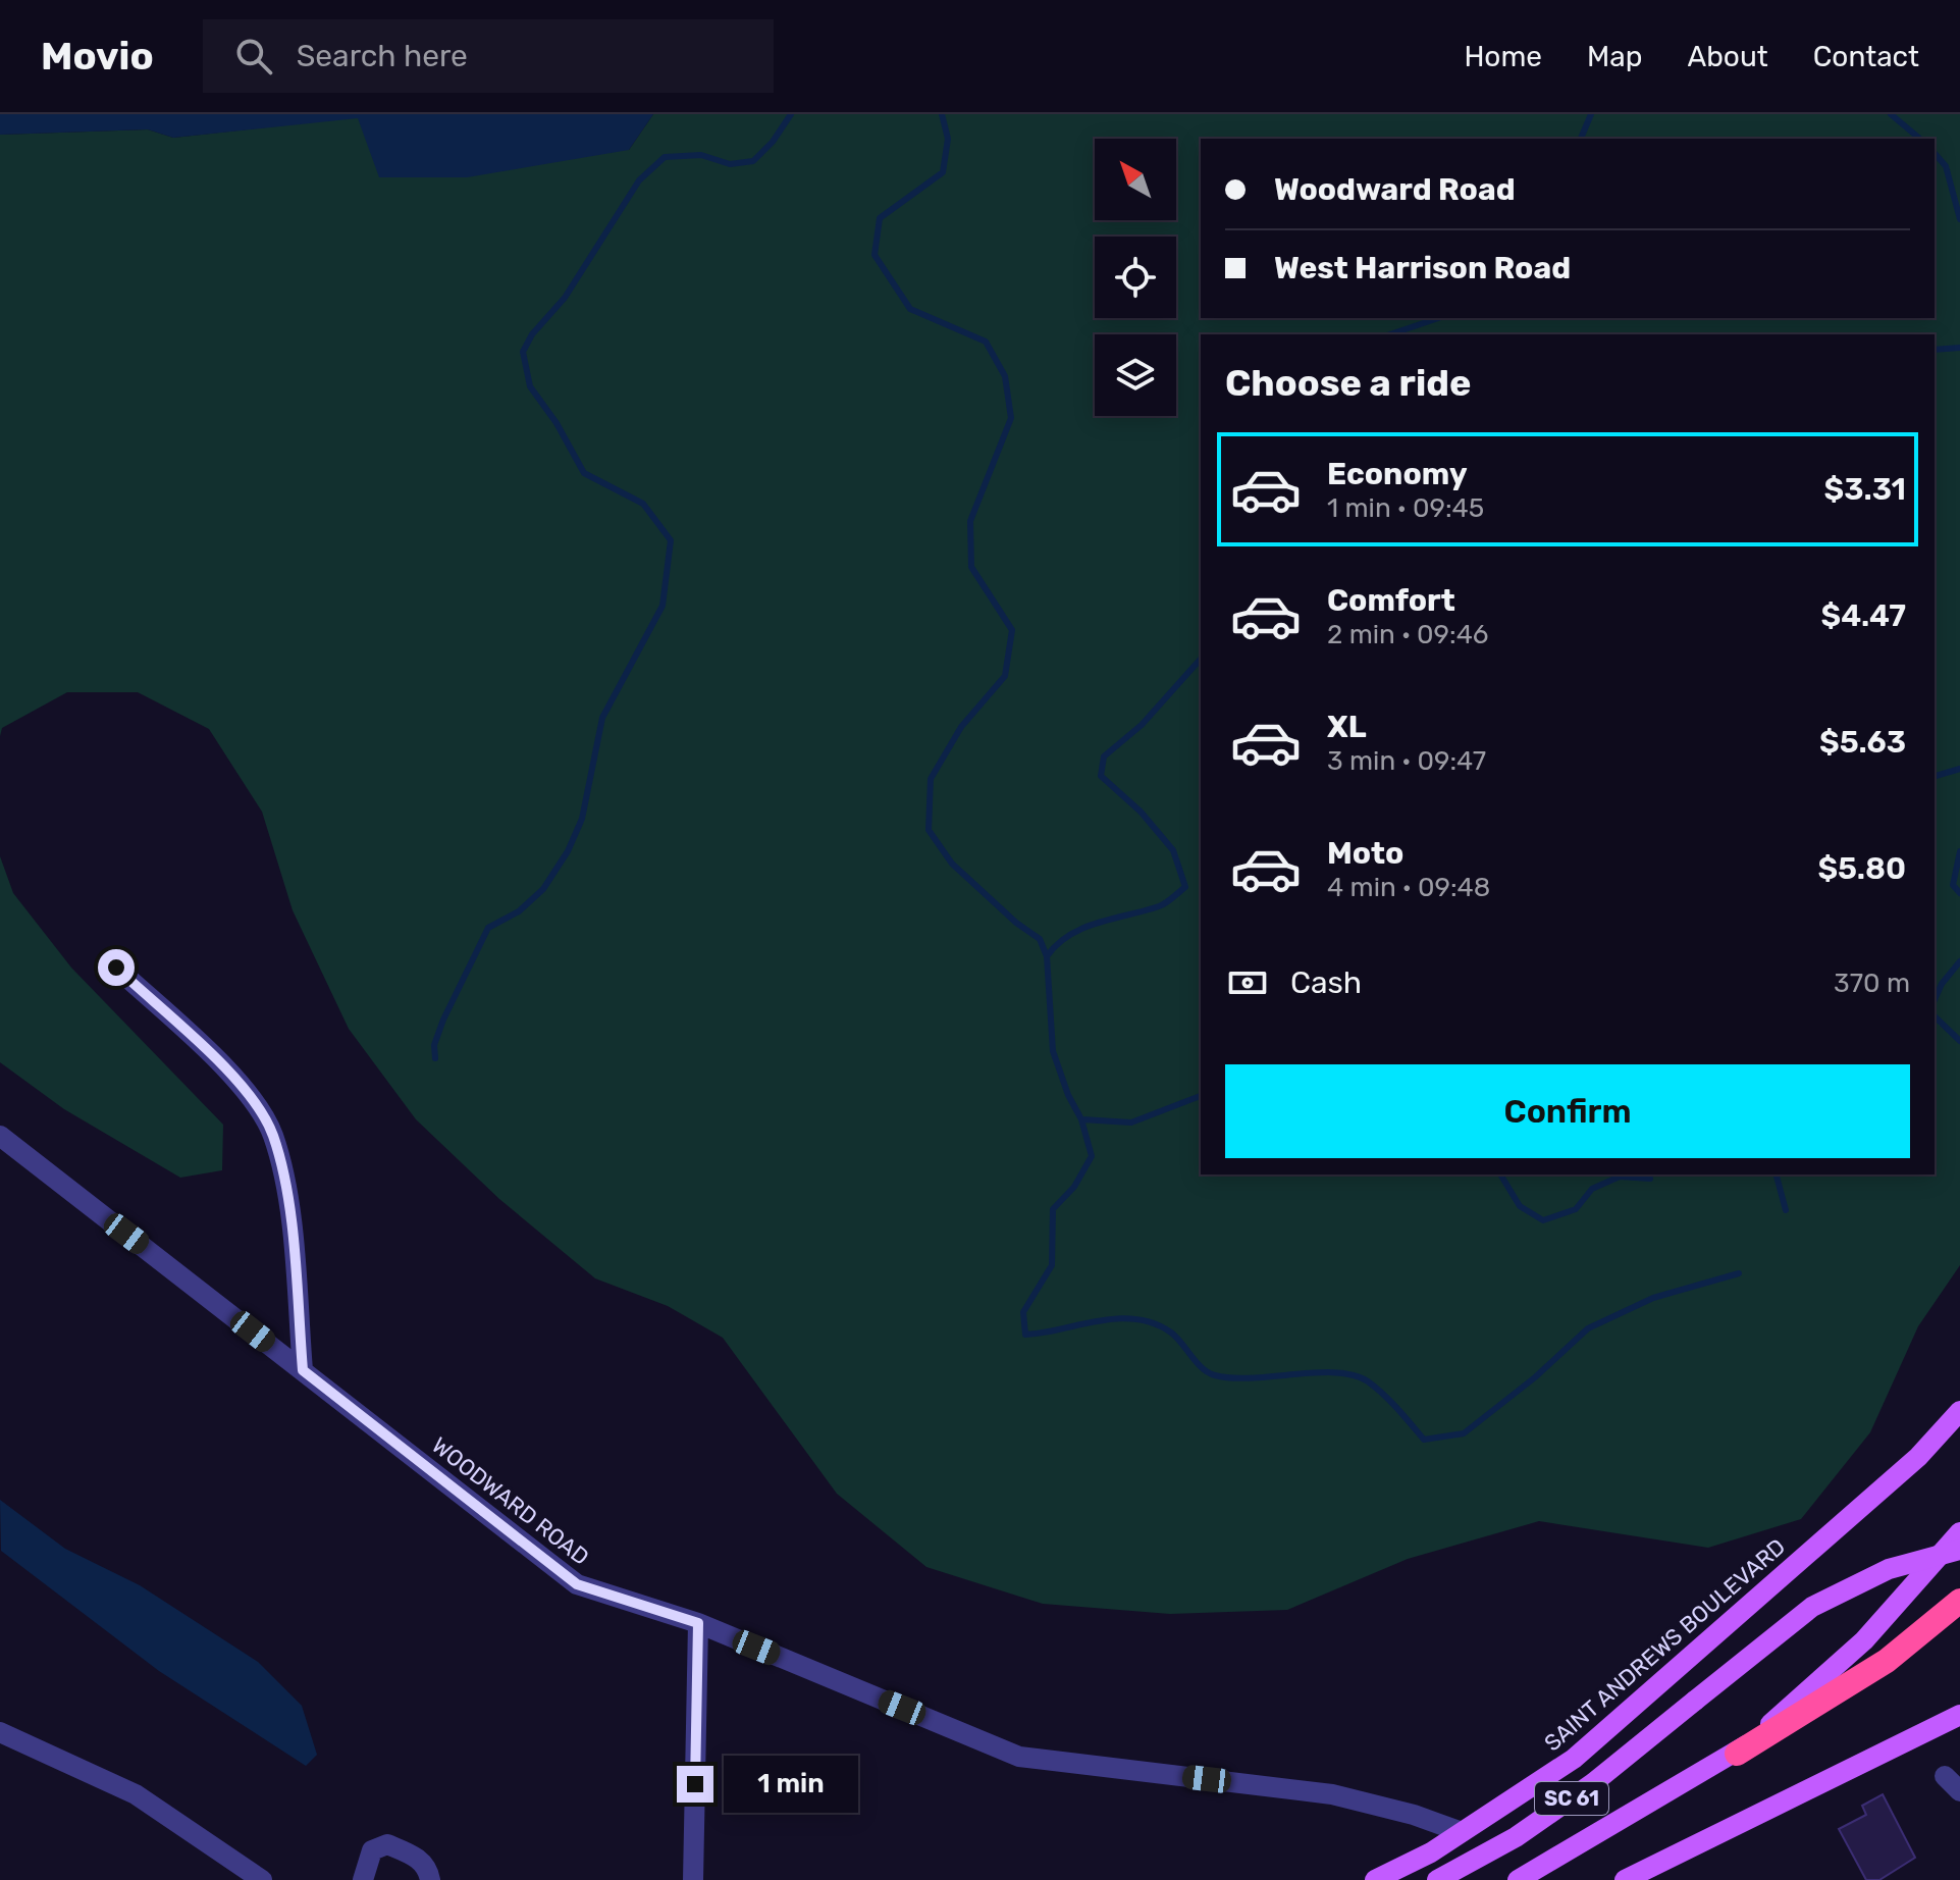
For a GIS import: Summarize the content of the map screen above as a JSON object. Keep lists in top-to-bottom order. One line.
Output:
{"streets":{"main road":["SAINT ANDREWS BOULEVARD","SC 61"],"street":["WOODWARD ROAD"]},"crossings":[["WOODWARD ROAD","SAINT ANDREWS BOULEVARD"]],"north":"top left","page":{"header":"Movio","search":"Search here","nav":["Home","Map","About","Contact"],"banner":["Woodward Road","West Harrison Road"],"heading":"Choose a ride","list":[{"name":"Economy","note":"1 min · 09:45","value":"$3.31"},{"name":"Comfort","note":"2 min · 09:46","value":"$4.47"},{"name":"XL","note":"3 min · 09:47","value":"$5.63"},{"name":"Moto","note":"4 min · 09:48","value":"$5.80"}],"pay":["Cash","370 m"],"buttons":"Confirm","bubble":"1 min"}}
